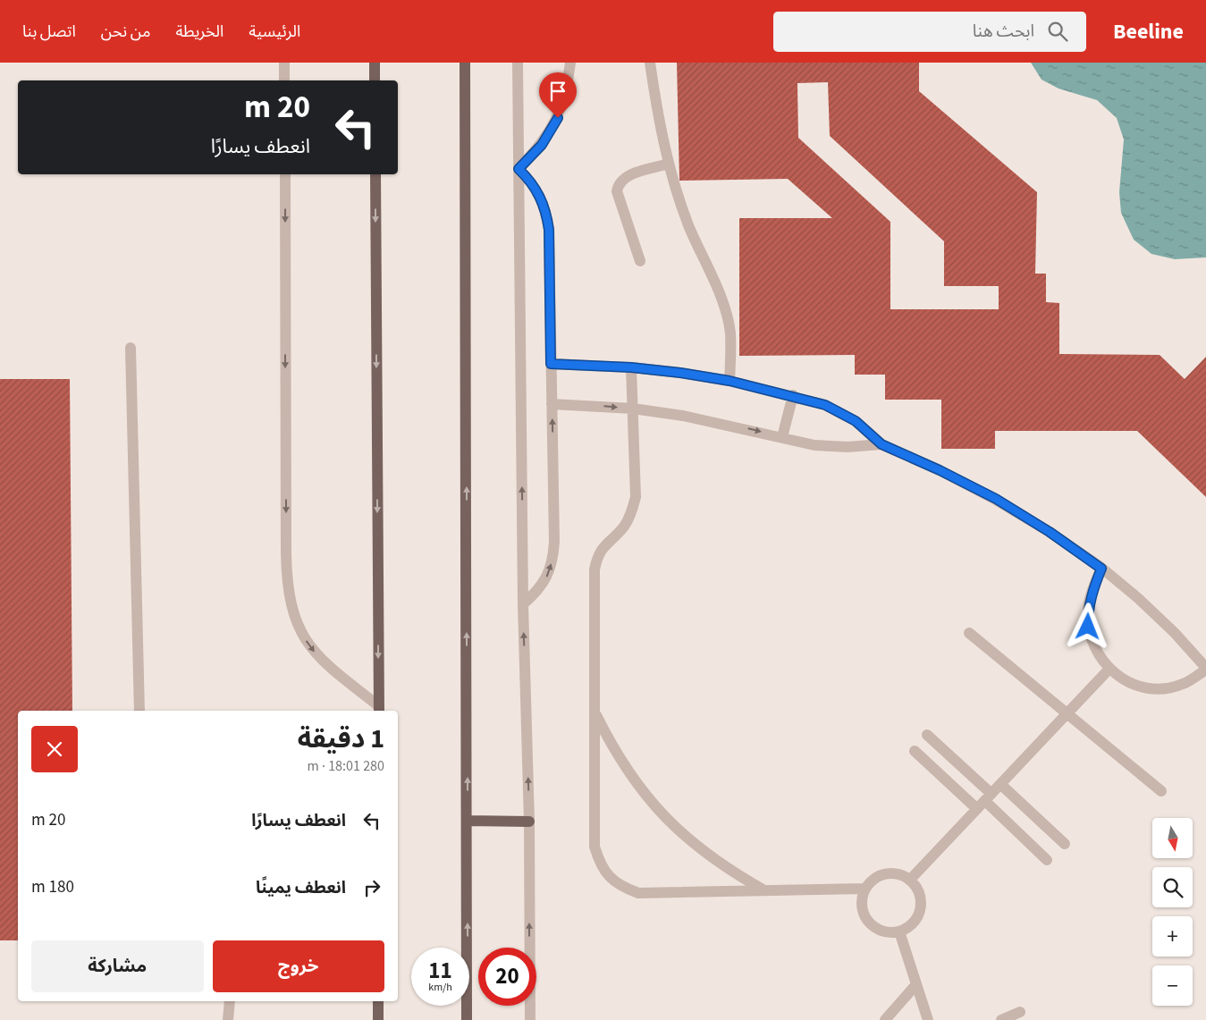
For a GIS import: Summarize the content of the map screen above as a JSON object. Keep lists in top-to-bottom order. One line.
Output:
{"north":"bottom","page":{"header":"Beeline","search":"ابحث هنا","nav":["الرئيسية","الخريطة","من نحن","اتصل بنا"],"turn":["20 m","انعطف يسارًا"],"heading":["1 دقيقة","280 m · 18:01"],"list":[{"name":"انعطف يسارًا","value":"20 m"},{"name":"انعطف يمينًا","value":"180 m"}],"map_buttons":["+","−"],"buttons":["خروج","مشاركة"],"speed":"11 km/h","limit":"20"}}
